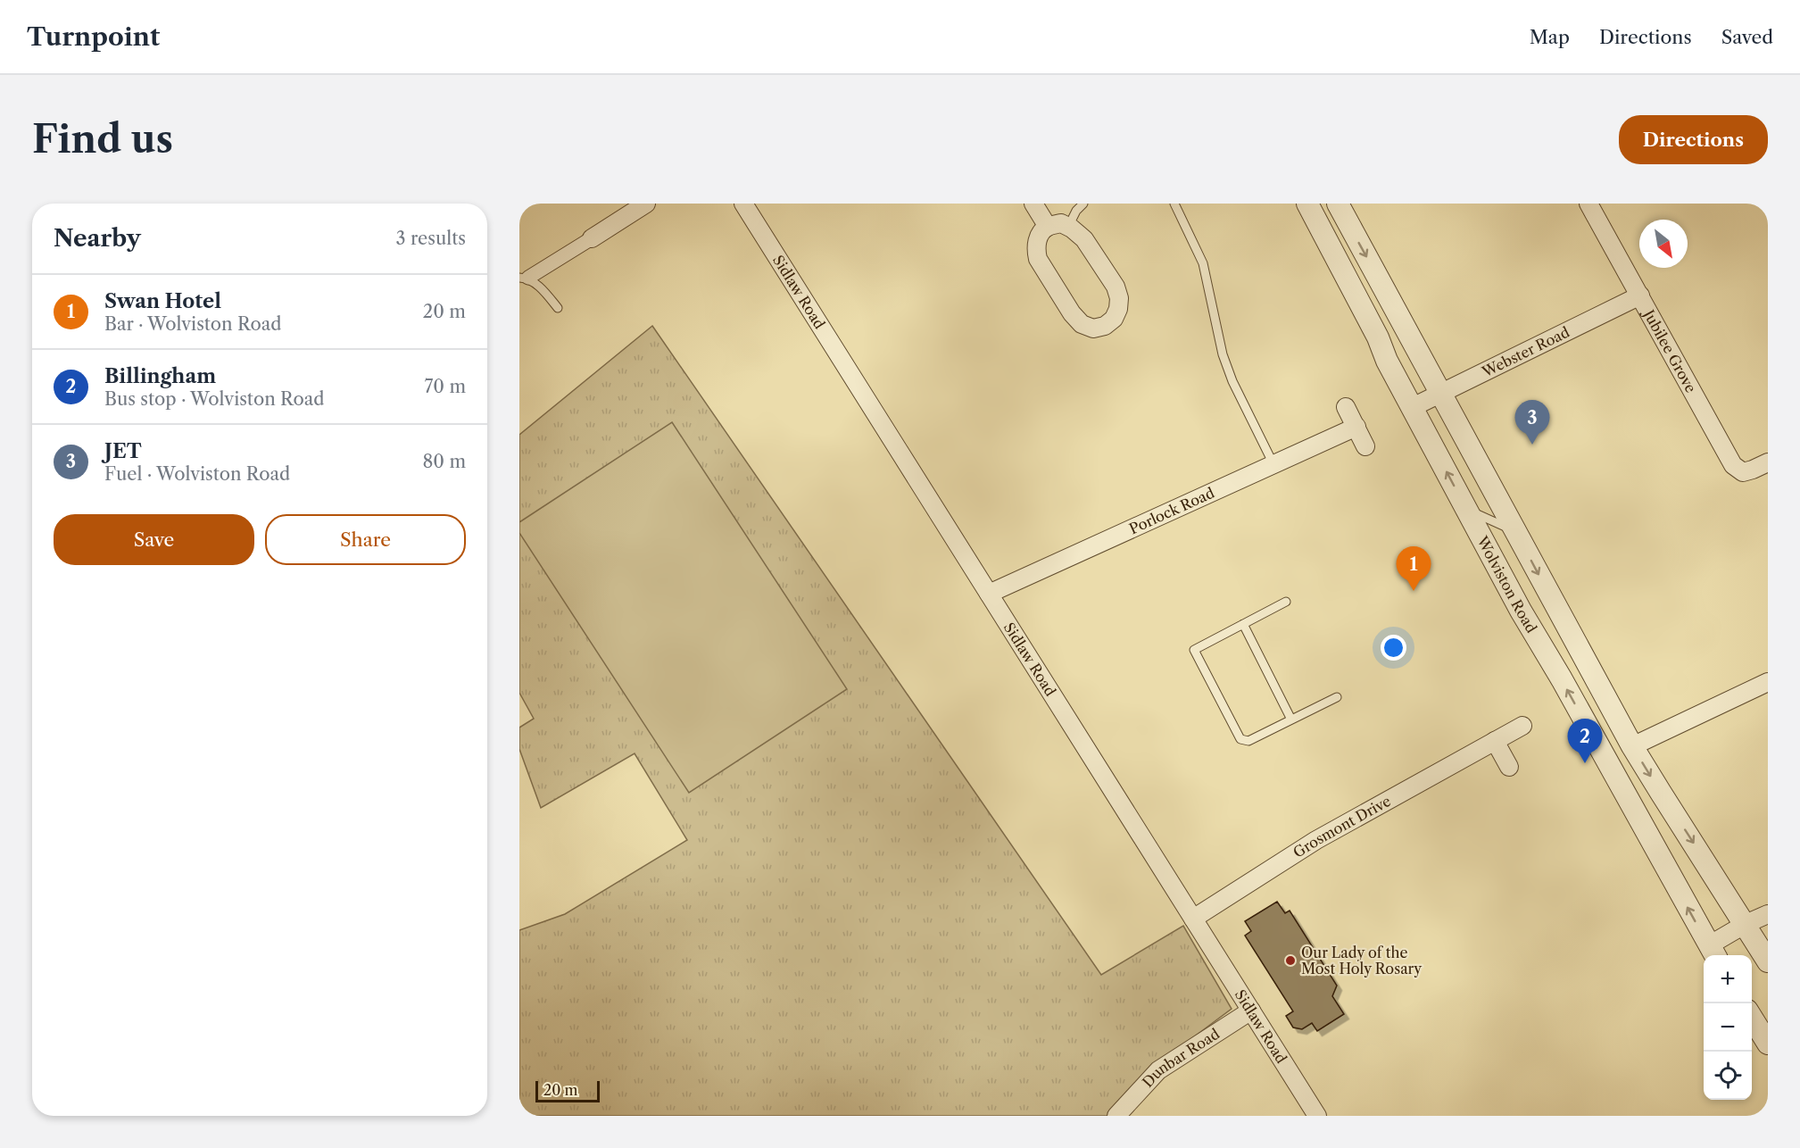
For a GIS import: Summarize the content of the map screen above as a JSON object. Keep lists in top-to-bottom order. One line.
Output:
{"streets":{"street":["Sidlaw Road","Webster Road","Jubilee Grove","Porlock Road","Wolviston Road","Grosmont Drive","Dunbar Road"]},"crossings":[["Sidlaw Road","Porlock Road"],["Sidlaw Road","Grosmont Drive"],["Sidlaw Road","Dunbar Road"],["Webster Road","Jubilee Grove"],["Webster Road","Wolviston Road"]],"places":["Our Lady of the Most Holy Rosary"],"scale_bar":"20 m","north":"bottom right","page":{"header":"Turnpoint","nav":["Map","Directions","Saved"],"buttons":["Directions",["Save","Share"]],"title":"Find us","heading":["Nearby","3 results"],"list":[{"mark":"1","name":"Swan Hotel","note":"Bar · Wolviston Road","value":"20 m"},{"mark":"2","name":"Billingham","note":"Bus stop · Wolviston Road","value":"70 m"},{"mark":"3","name":"JET","note":"Fuel · Wolviston Road","value":"80 m"}],"pins":["3","1","2"],"map_buttons":["+","−"],"scale":"20 m"}}
